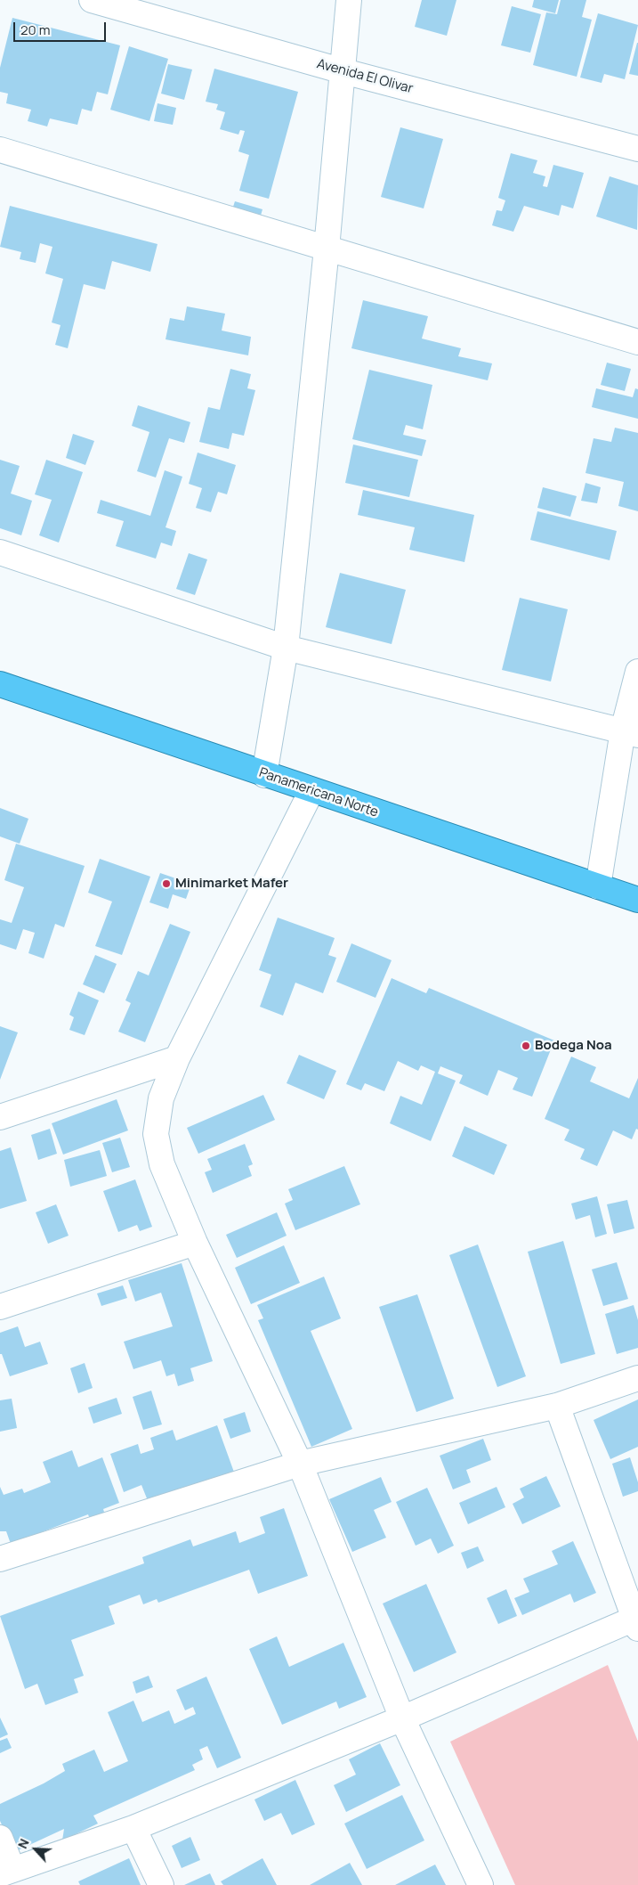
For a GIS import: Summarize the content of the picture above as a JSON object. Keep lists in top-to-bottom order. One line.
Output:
{"streets":{"highway":["Panamericana Norte"],"street":["Avenida El Olivar"]},"places":["Minimarket Mafer","Bodega Noa"],"scale_bar":"20 m","north":"top left"}
